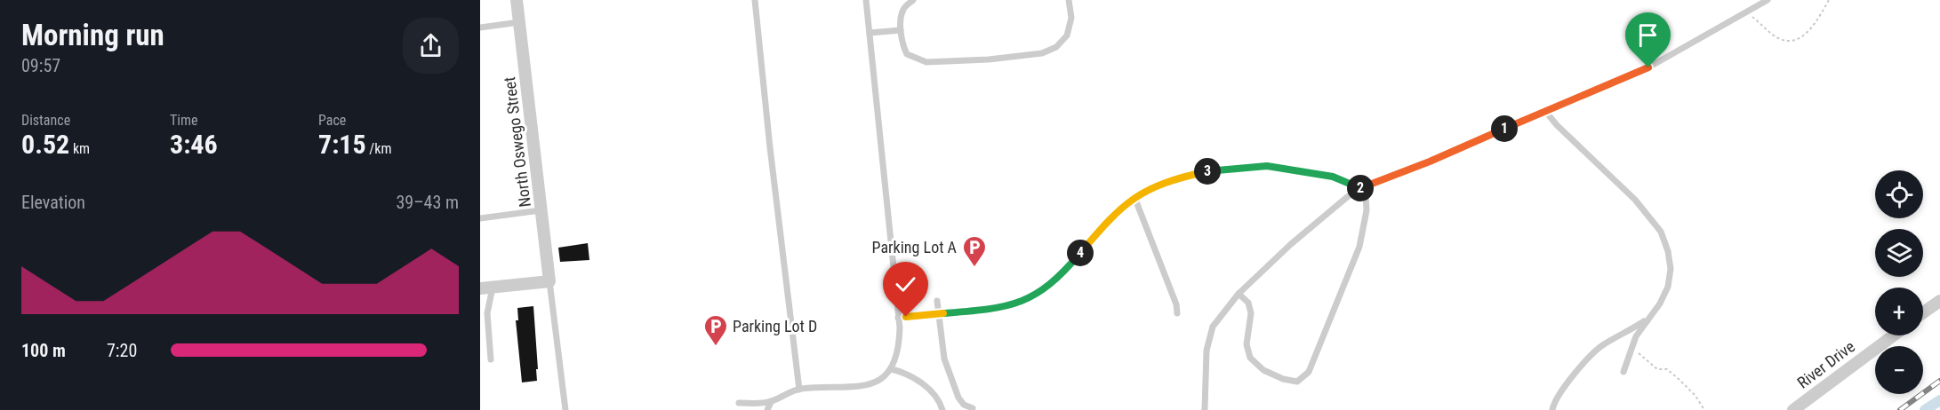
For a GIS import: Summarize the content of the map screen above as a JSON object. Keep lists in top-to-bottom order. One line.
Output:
{"streets":{"street":["North Oswego Street","River Drive"]},"places":{"parking":["Parking Lot A","Parking Lot D"]},"page":{"heading":["Morning run","09:57"],"stats":[["Distance","0.52 km"],["Time","3:46"],["Pace","7:15 /km"]],"pins":["1","3","2","4"],"map_buttons":["+","−"],"chart":["Elevation","39–43 m"],"list":[{"name":"100 m","note":"7:20"}]}}
